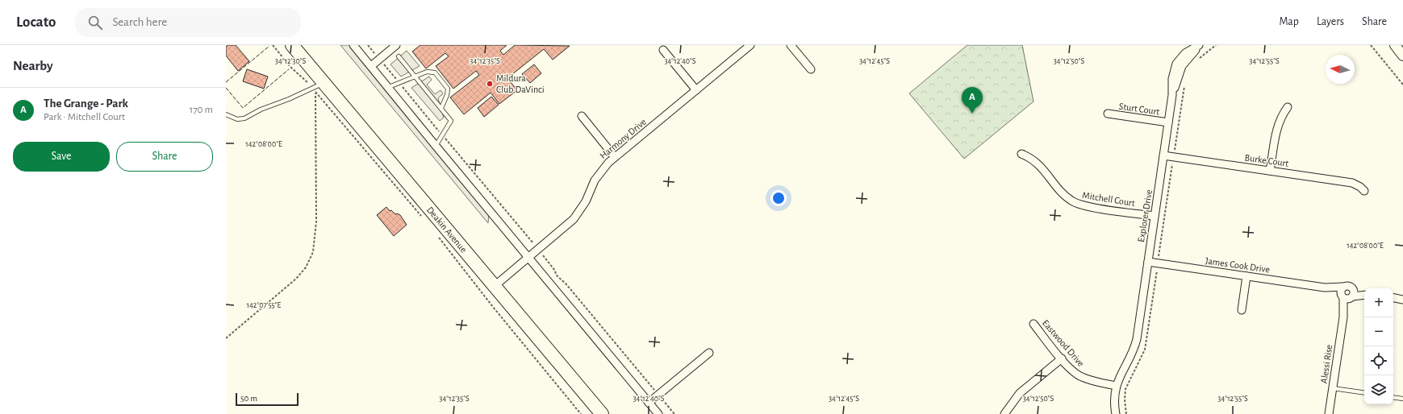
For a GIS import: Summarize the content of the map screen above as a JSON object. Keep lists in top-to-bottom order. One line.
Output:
{"streets":{"highway":["Deakin Avenue"],"street":["Sturt Court","Harmony Drive","Burke Court","Mitchell Court","Explorer Drive","James Cook Drive","Eastwood Drive","Alessi Rise"]},"crossings":[["Sturt Court","Explorer Drive"],["Harmony Drive","Deakin Avenue"],["Burke Court","Explorer Drive"],["Mitchell Court","Explorer Drive"],["Explorer Drive","James Cook Drive"],["Explorer Drive","Eastwood Drive"],["James Cook Drive","Alessi Rise"]],"places":["Mildura Club DaVinci"],"scale_bar":"50 m","north":"left","page":{"header":"Locato","search":"Search here","nav":["Map","Layers","Share"],"heading":"Nearby","list":[{"mark":"A","name":"The Grange - Park","note":"Park · Mitchell Court","value":"170 m"}],"pins":"A","buttons":["Save","Share"],"map_buttons":["+","−"],"scale":"50 m"},"coordinates":["34°12'50\"S","34°12'30\"S","34°12'35\"S","34°12'40\"S","34°12'45\"S","34°12'55\"S","142°08'00\"E","142°07'55\"E"]}
